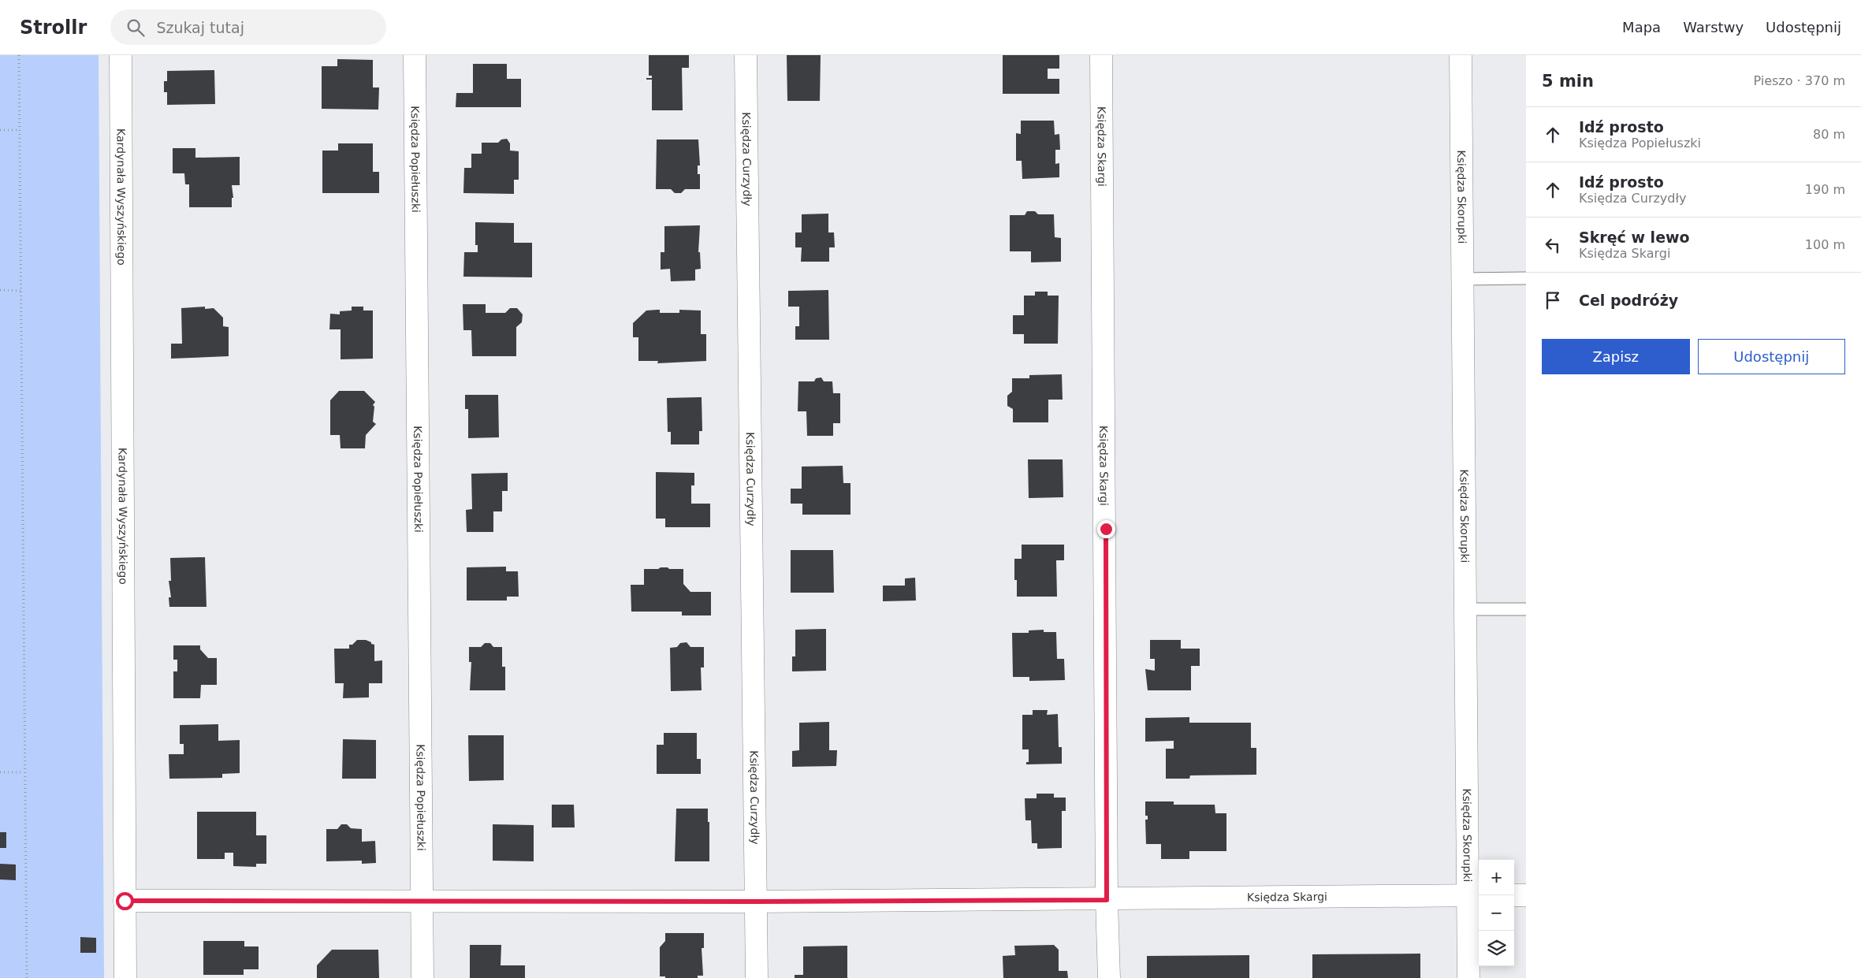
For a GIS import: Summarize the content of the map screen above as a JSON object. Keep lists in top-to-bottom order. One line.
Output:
{"streets":{"street":["Księdza Skargi","Księdza Popiełuszki","Księdza Curzydły","Kardynała Wyszyńskiego","Księdza Skorupki"]},"crossings":[["Księdza Skargi","Księdza Skorupki"]],"page":{"header":"Strollr","search":"Szukaj tutaj","nav":["Mapa","Warstwy","Udostępnij"],"heading":["5 min","Pieszo · 370 m"],"list":[["Idź prosto","Księdza Popiełuszki","80 m"],["Idź prosto","Księdza Curzydły","190 m"],["Skręć w lewo","Księdza Skargi","100 m"],"Cel podróży"],"buttons":["Zapisz","Udostępnij"],"map_buttons":["+","−"]}}
